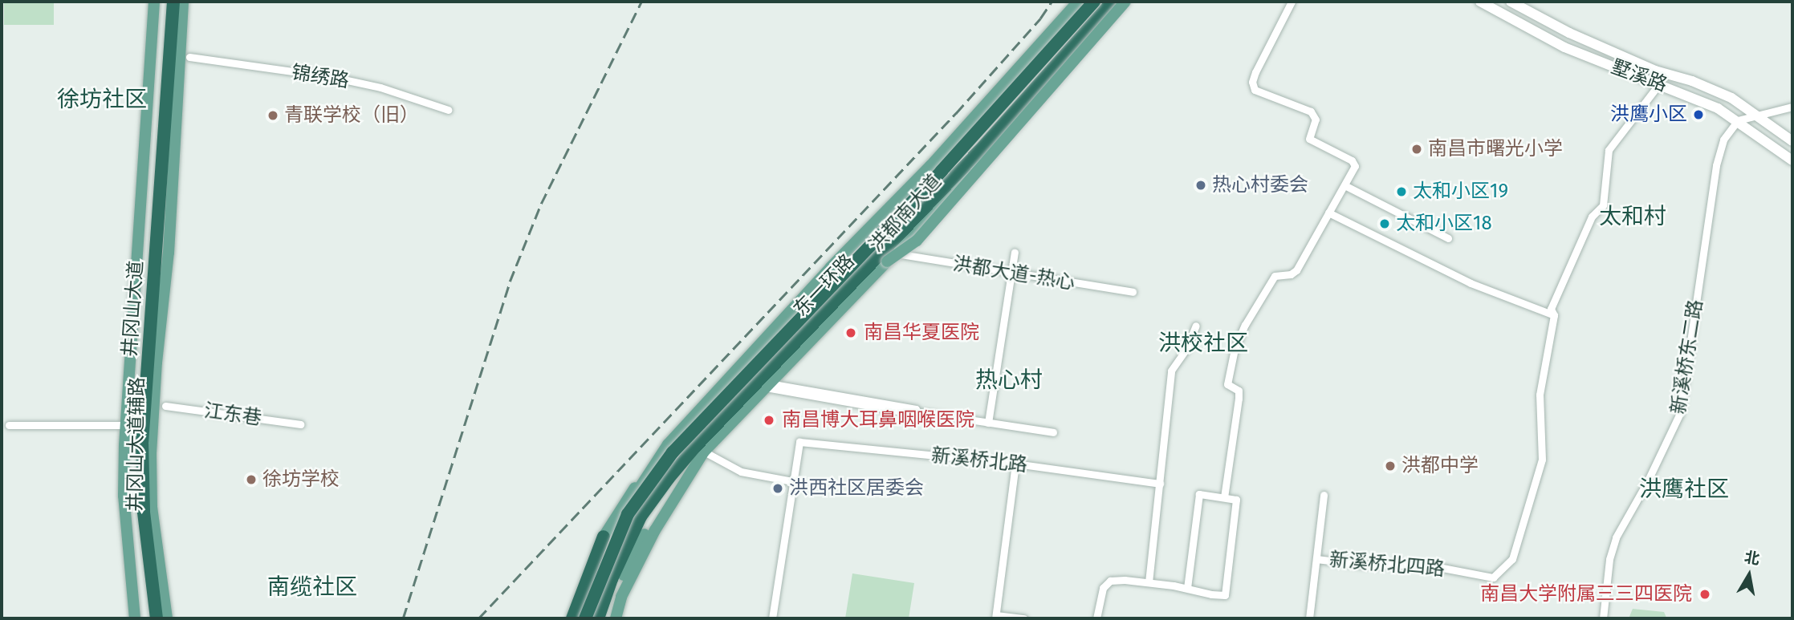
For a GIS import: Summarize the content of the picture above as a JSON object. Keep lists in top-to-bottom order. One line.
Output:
{"streets":{"highway":["东一环路","井冈山大道"],"main road":["洪都南大道","井冈山大道辅路"],"street":["墅溪路","锦绣路","洪都大道-热心","新溪桥东二路","江东巷","新溪桥北路","新溪桥北四路"]},"crossings":[["墅溪路","新溪桥东二路"],["墅溪路","新溪桥北四路"],["洪都南大道","洪都大道-热心"],["洪都南大道","东一环路"]],"districts":["徐坊社区","太和村","洪校社区","热心村","洪鹰社区","南缆社区"],"places":["洪鹰小区","青联学校（旧）","南昌市曙光小学","热心村委会","太和小区19","太和小区18","南昌华夏医院","南昌博大耳鼻咽喉医院","洪都中学","徐坊学校","洪西社区居委会","南昌大学附属三三四医院"],"north":"top"}
